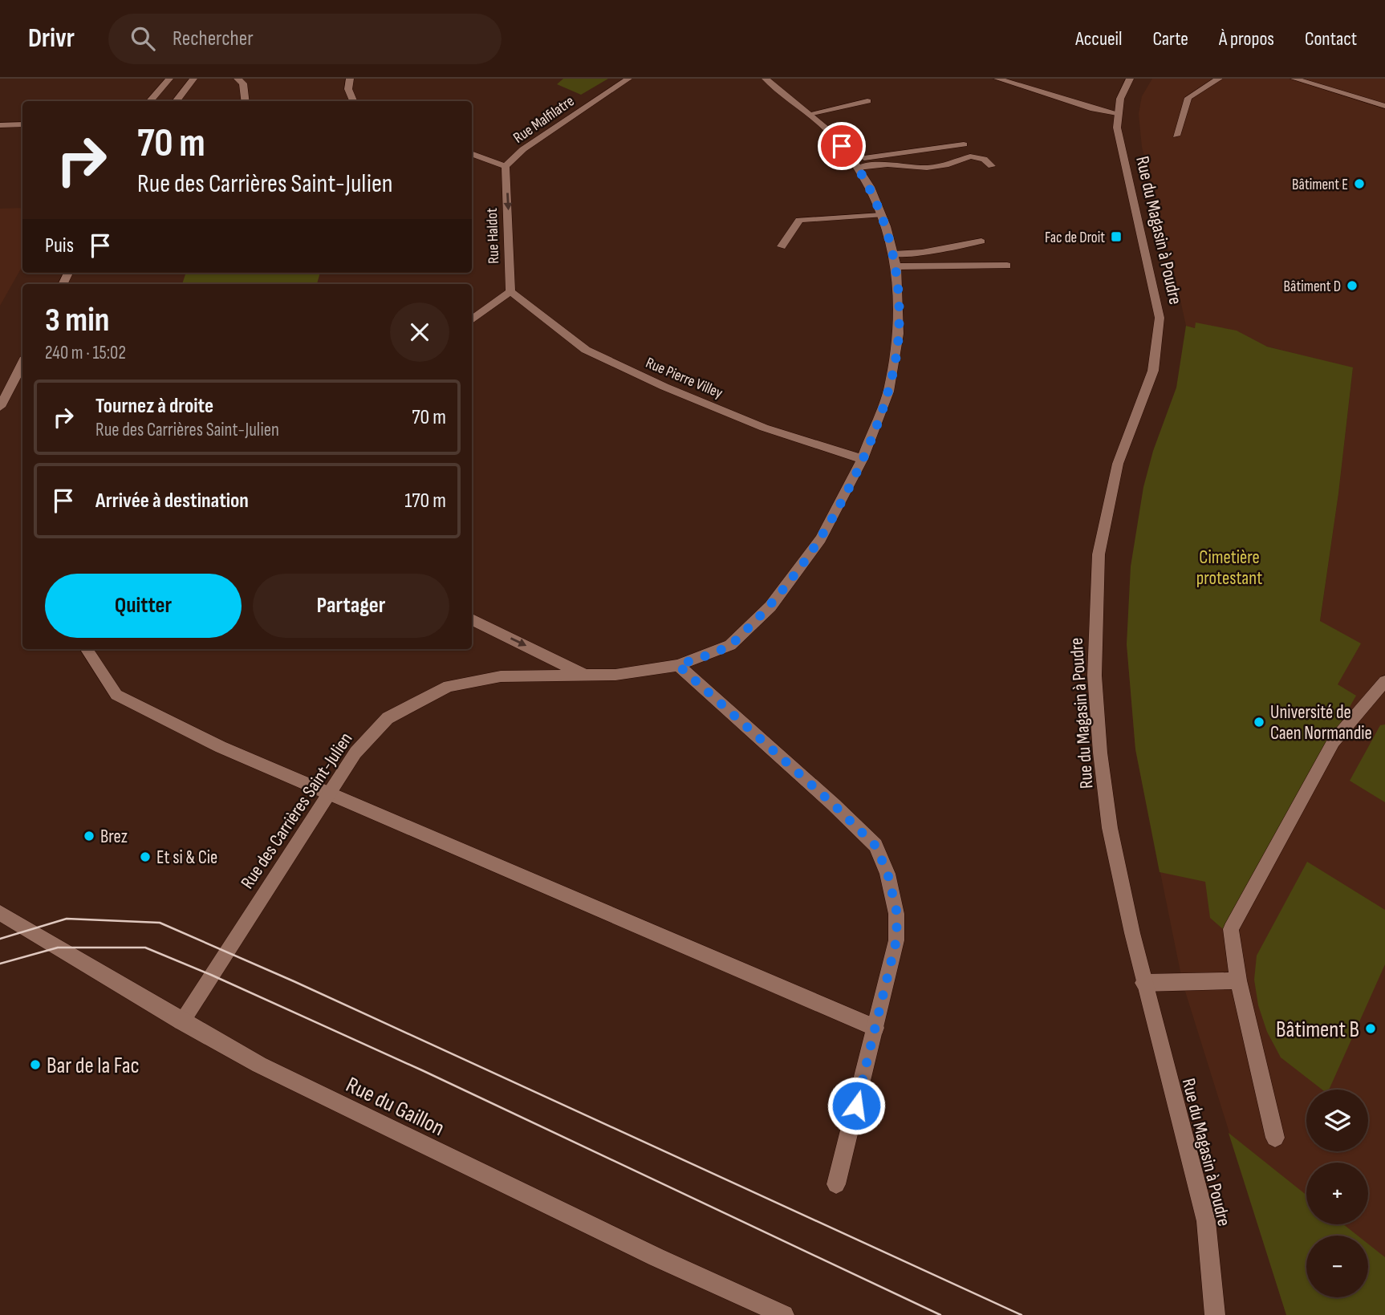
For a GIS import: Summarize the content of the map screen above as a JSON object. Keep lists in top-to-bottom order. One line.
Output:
{"streets":{"street":["Rue Malfilatre","Rue du Magasin à Poudre","Rue Haldot","Rue Pierre Villey","Rue des Carrières Saint-Julien","Rue du Gaillon"]},"crossings":[["Rue Malfilatre","Rue Haldot"],["Rue Haldot","Rue Pierre Villey"],["Rue Pierre Villey","Rue des Carrières Saint-Julien"],["Rue des Carrières Saint-Julien","Rue du Gaillon"]],"one_way":["Rue Haldot"],"parks":["Cimetière protestant"],"places":{"other":["Bâtiment E","Bâtiment D","Université de Caen Normandie","Brez","Et si & Cie","Bâtiment B","Bar de la Fac"],"transit":["Fac de Droit"]},"page":{"header":"Drivr","search":"Rechercher","nav":["Accueil","Carte","À propos","Contact"],"turn":["70 m","Rue des Carrières Saint-Julien"],"then":"Puis","heading":["3 min","240 m · 15:02"],"list":[{"name":"Tournez à droite","note":"Rue des Carrières Saint-Julien","value":"70 m"},{"name":"Arrivée à destination","value":"170 m"}],"buttons":["Quitter","Partager"],"map_buttons":["+","−"]}}
